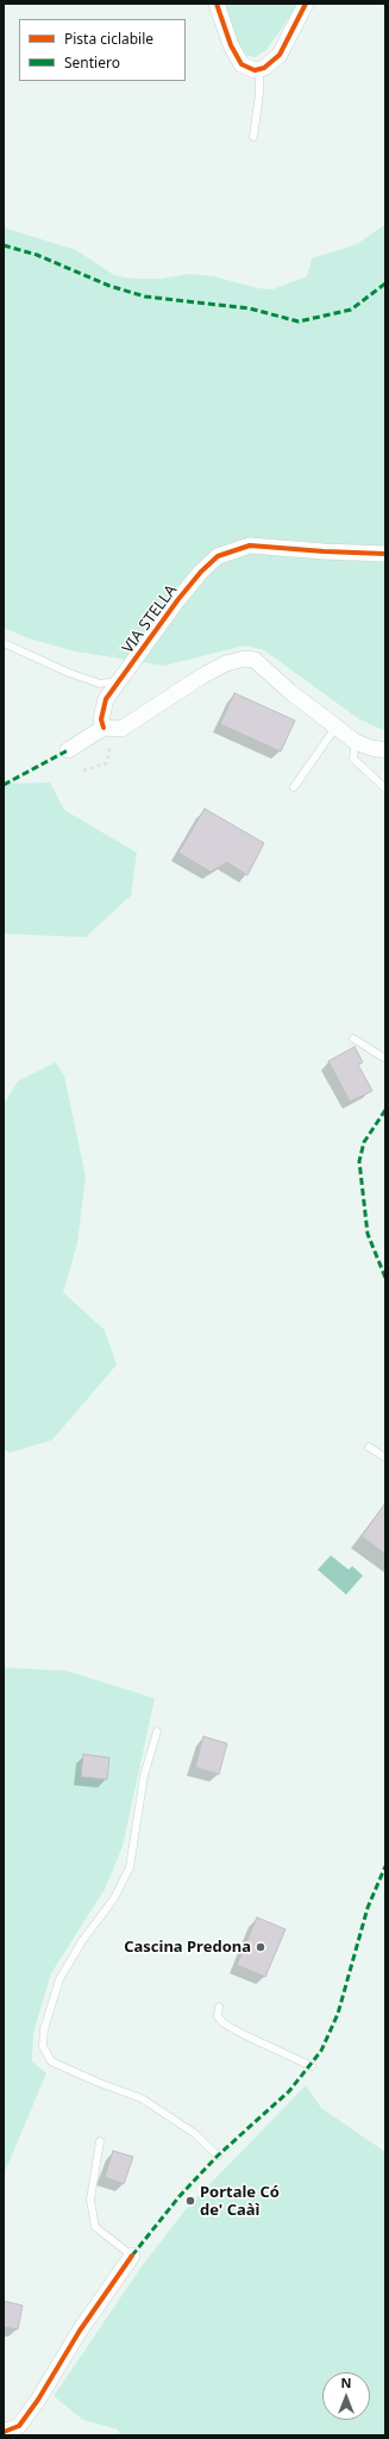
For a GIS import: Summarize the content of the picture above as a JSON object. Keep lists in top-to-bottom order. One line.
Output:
{"streets":{"street":["VIA STELLA"]},"places":["Cascina Predona","Portale Có de' Caàì"],"legend":["Pista ciclabile","Sentiero"],"north":"top"}
